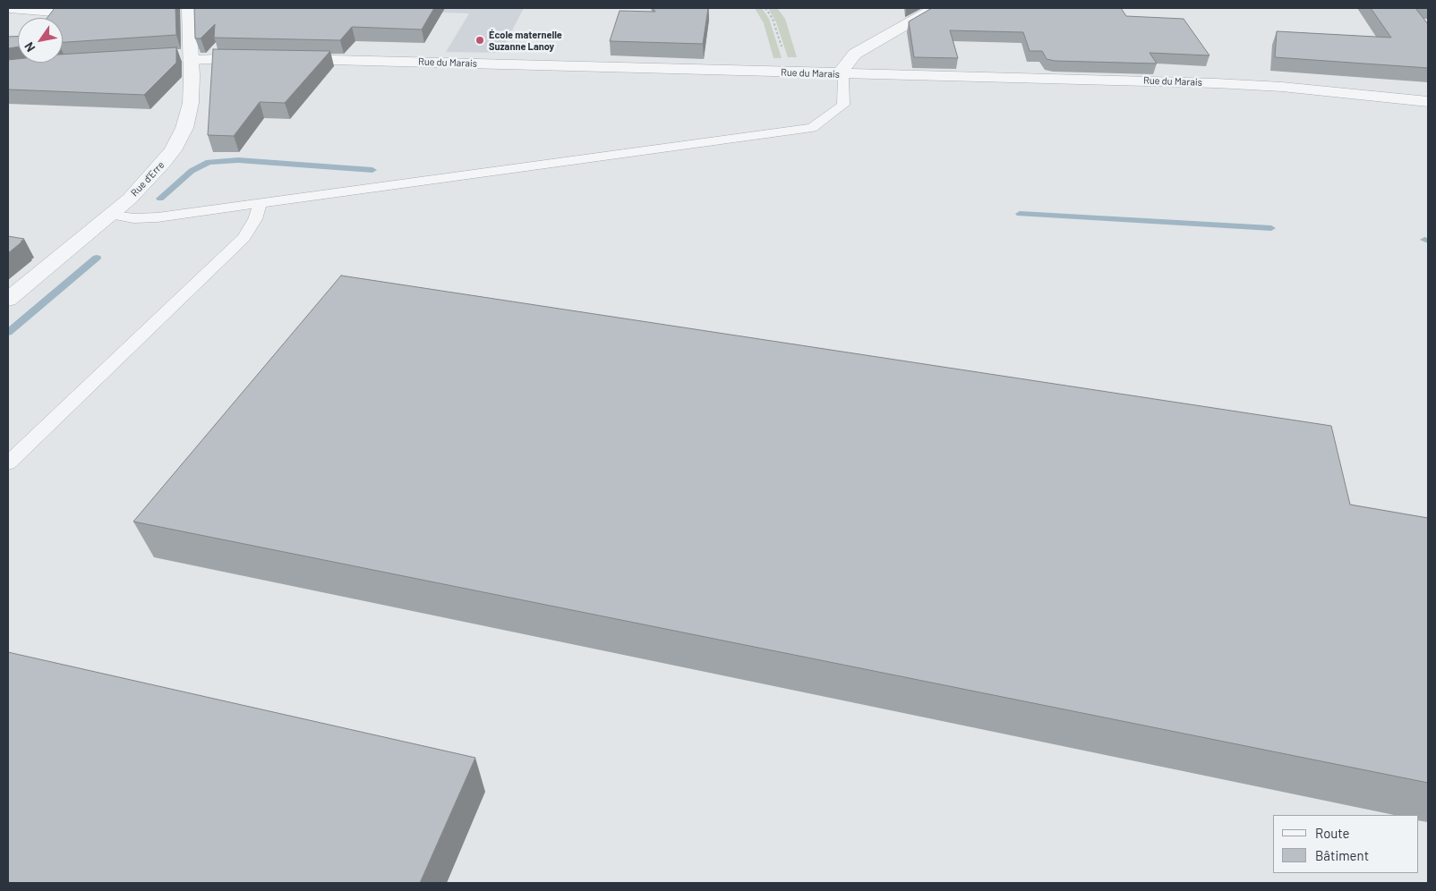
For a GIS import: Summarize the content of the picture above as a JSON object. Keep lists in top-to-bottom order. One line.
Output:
{"streets":{"street":["Rue du Marais","Rue d'Erre"]},"places":["École maternelle Suzanne Lanoy"],"legend":["Route","Bâtiment"],"north":"bottom left"}
